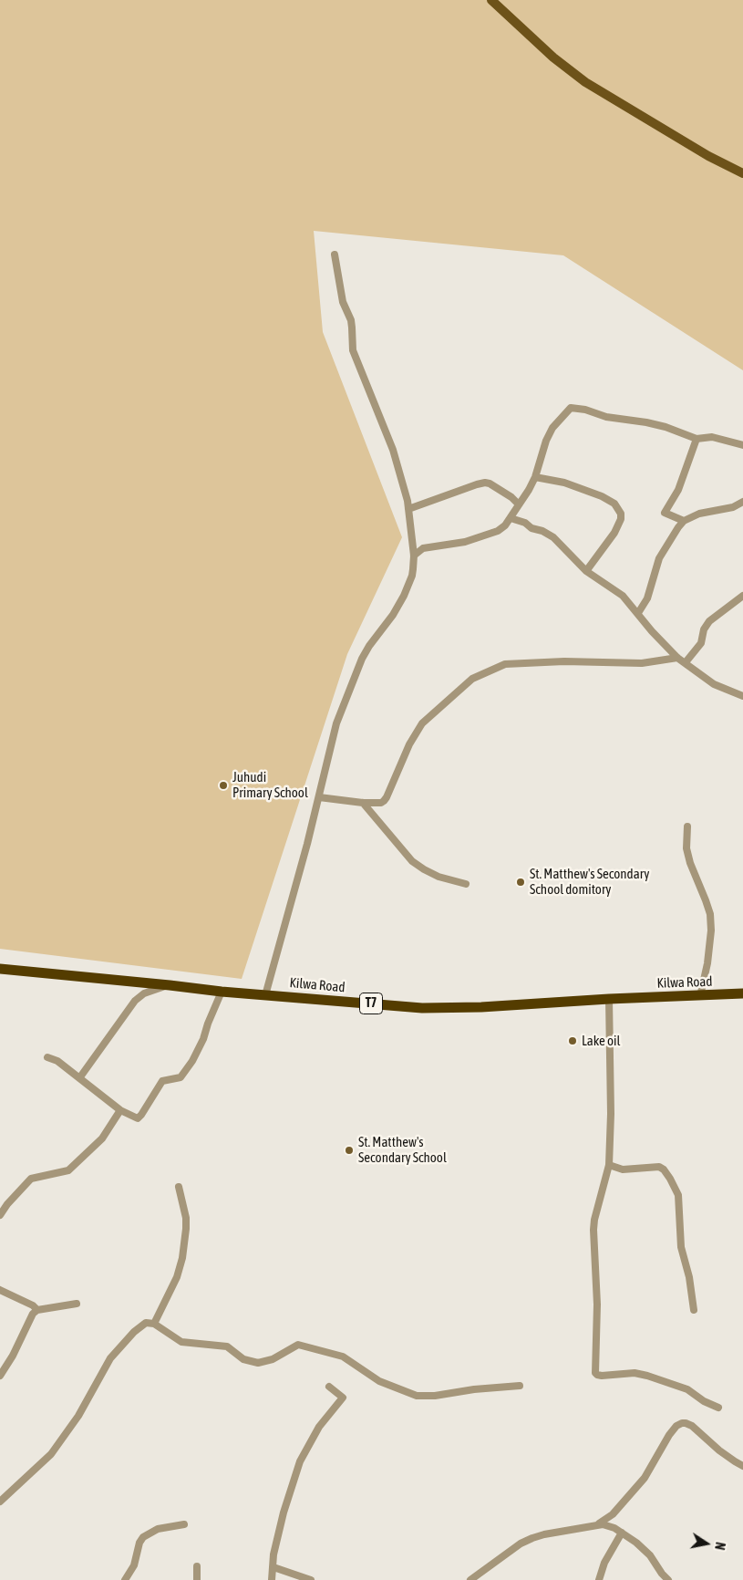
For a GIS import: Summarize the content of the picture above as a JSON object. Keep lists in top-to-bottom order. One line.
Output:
{"streets":{"highway":["Kilwa Road","T7"]},"places":["Juhudi Primary School","St. Matthew's Secondary School domitory","Lake oil","St. Matthew's Secondary School"],"north":"right"}
